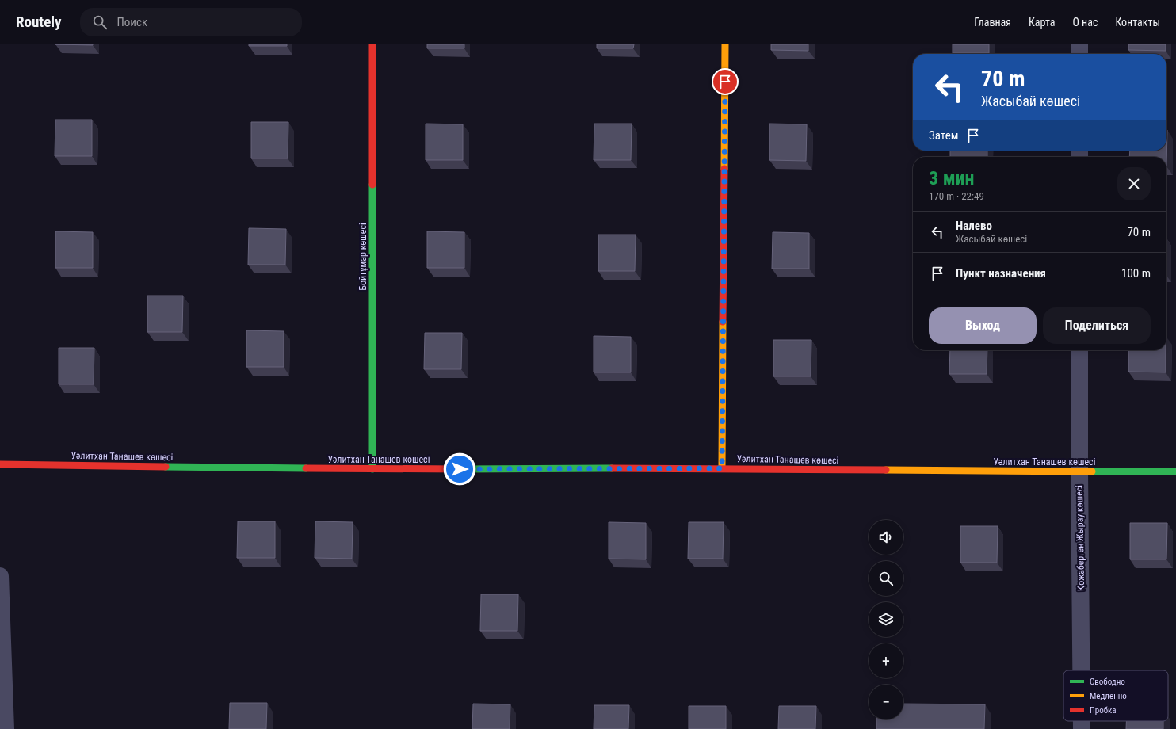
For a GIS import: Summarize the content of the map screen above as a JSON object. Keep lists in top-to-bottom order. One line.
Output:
{"streets":{"street":["Бойтұмар көшесі","Уәлитхан Танашев көшесі","Қожаберген Жырау көшесі"]},"crossings":[["Бойтұмар көшесі","Уәлитхан Танашев көшесі"],["Уәлитхан Танашев көшесі","Қожаберген Жырау көшесі"]],"legend":["Свободно","Медленно","Пробка"],"page":{"header":"Routely","search":"Поиск","nav":["Главная","Карта","О нас","Контакты"],"turn":["70 m","Жасыбай көшесі"],"then":"Затем","heading":["3 мин","170 m · 22:49"],"list":[{"name":"Налево","note":"Жасыбай көшесі","value":"70 m"},{"name":"Пункт назначения","value":"100 m"}],"buttons":["Выход","Поделиться"],"map_buttons":["+","−"]}}
